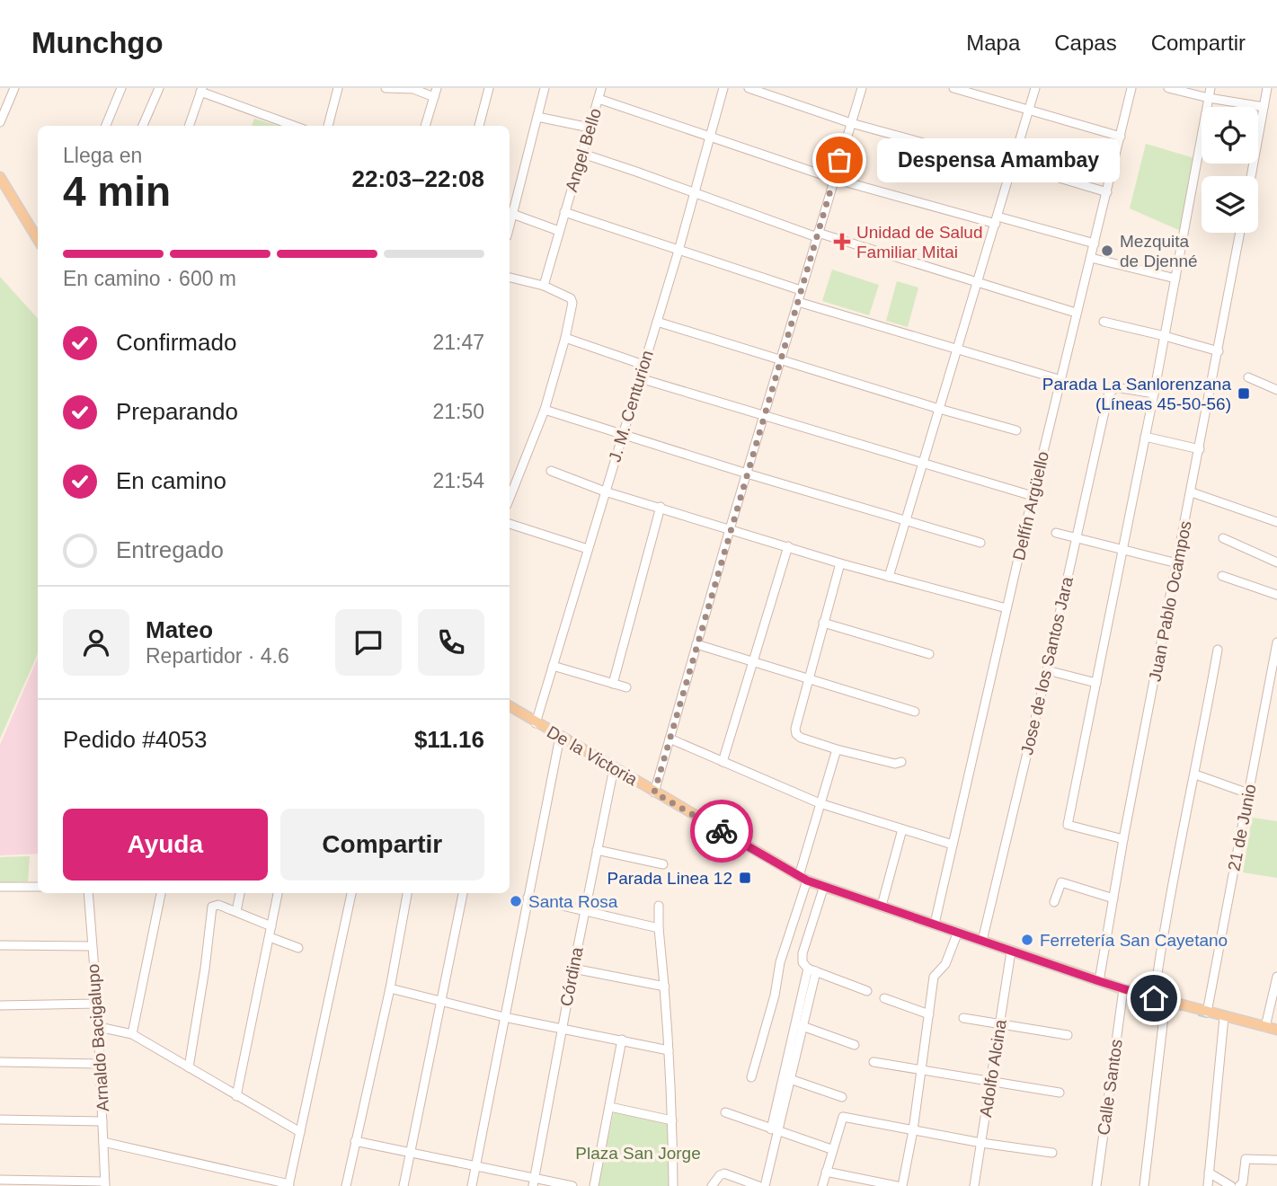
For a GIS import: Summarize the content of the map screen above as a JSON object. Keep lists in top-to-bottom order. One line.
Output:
{"streets":{"main road":["De la Victoria"],"street":["Angel Bello","J. M. Centurion","Delfín Argüello","Juan Pablo Ocampos","Jose de los Santos Jara","21 de Junio","Córdina","Arnaldo Bacigalupo","Adolfo Alcina","Calle Santos"]},"crossings":[["J. M. Centurion","De la Victoria"],["Delfín Argüello","De la Victoria"],["Juan Pablo Ocampos","De la Victoria"],["Jose de los Santos Jara","De la Victoria"],["De la Victoria","21 de Junio"],["De la Victoria","Córdina"],["De la Victoria","Adolfo Alcina"],["De la Victoria","Calle Santos"]],"parks":["Plaza San Jorge"],"places":{"other":["Despensa Amambay","Mezquita de Djenné","Santa Rosa","Ferretería San Cayetano"],"health":["Unidad de Salud Familiar Mitai"],"transit":["Parada La Sanlorenzana (Líneas 45-50-56)","Parada Linea 12"]},"page":{"header":"Munchgo","nav":["Mapa","Capas","Compartir"],"heading":["4 min","Llega en","22:03–22:08"],"panel":["Mateo","Repartidor · 4.6","Pedido #4053","$11.16"],"bubble":"Despensa Amambay","bar":"En camino · 600 m","list":[["Confirmado","21:47"],["Preparando","21:50"],["En camino","21:54"],"Entregado"],"buttons":["Ayuda","Compartir"]}}
